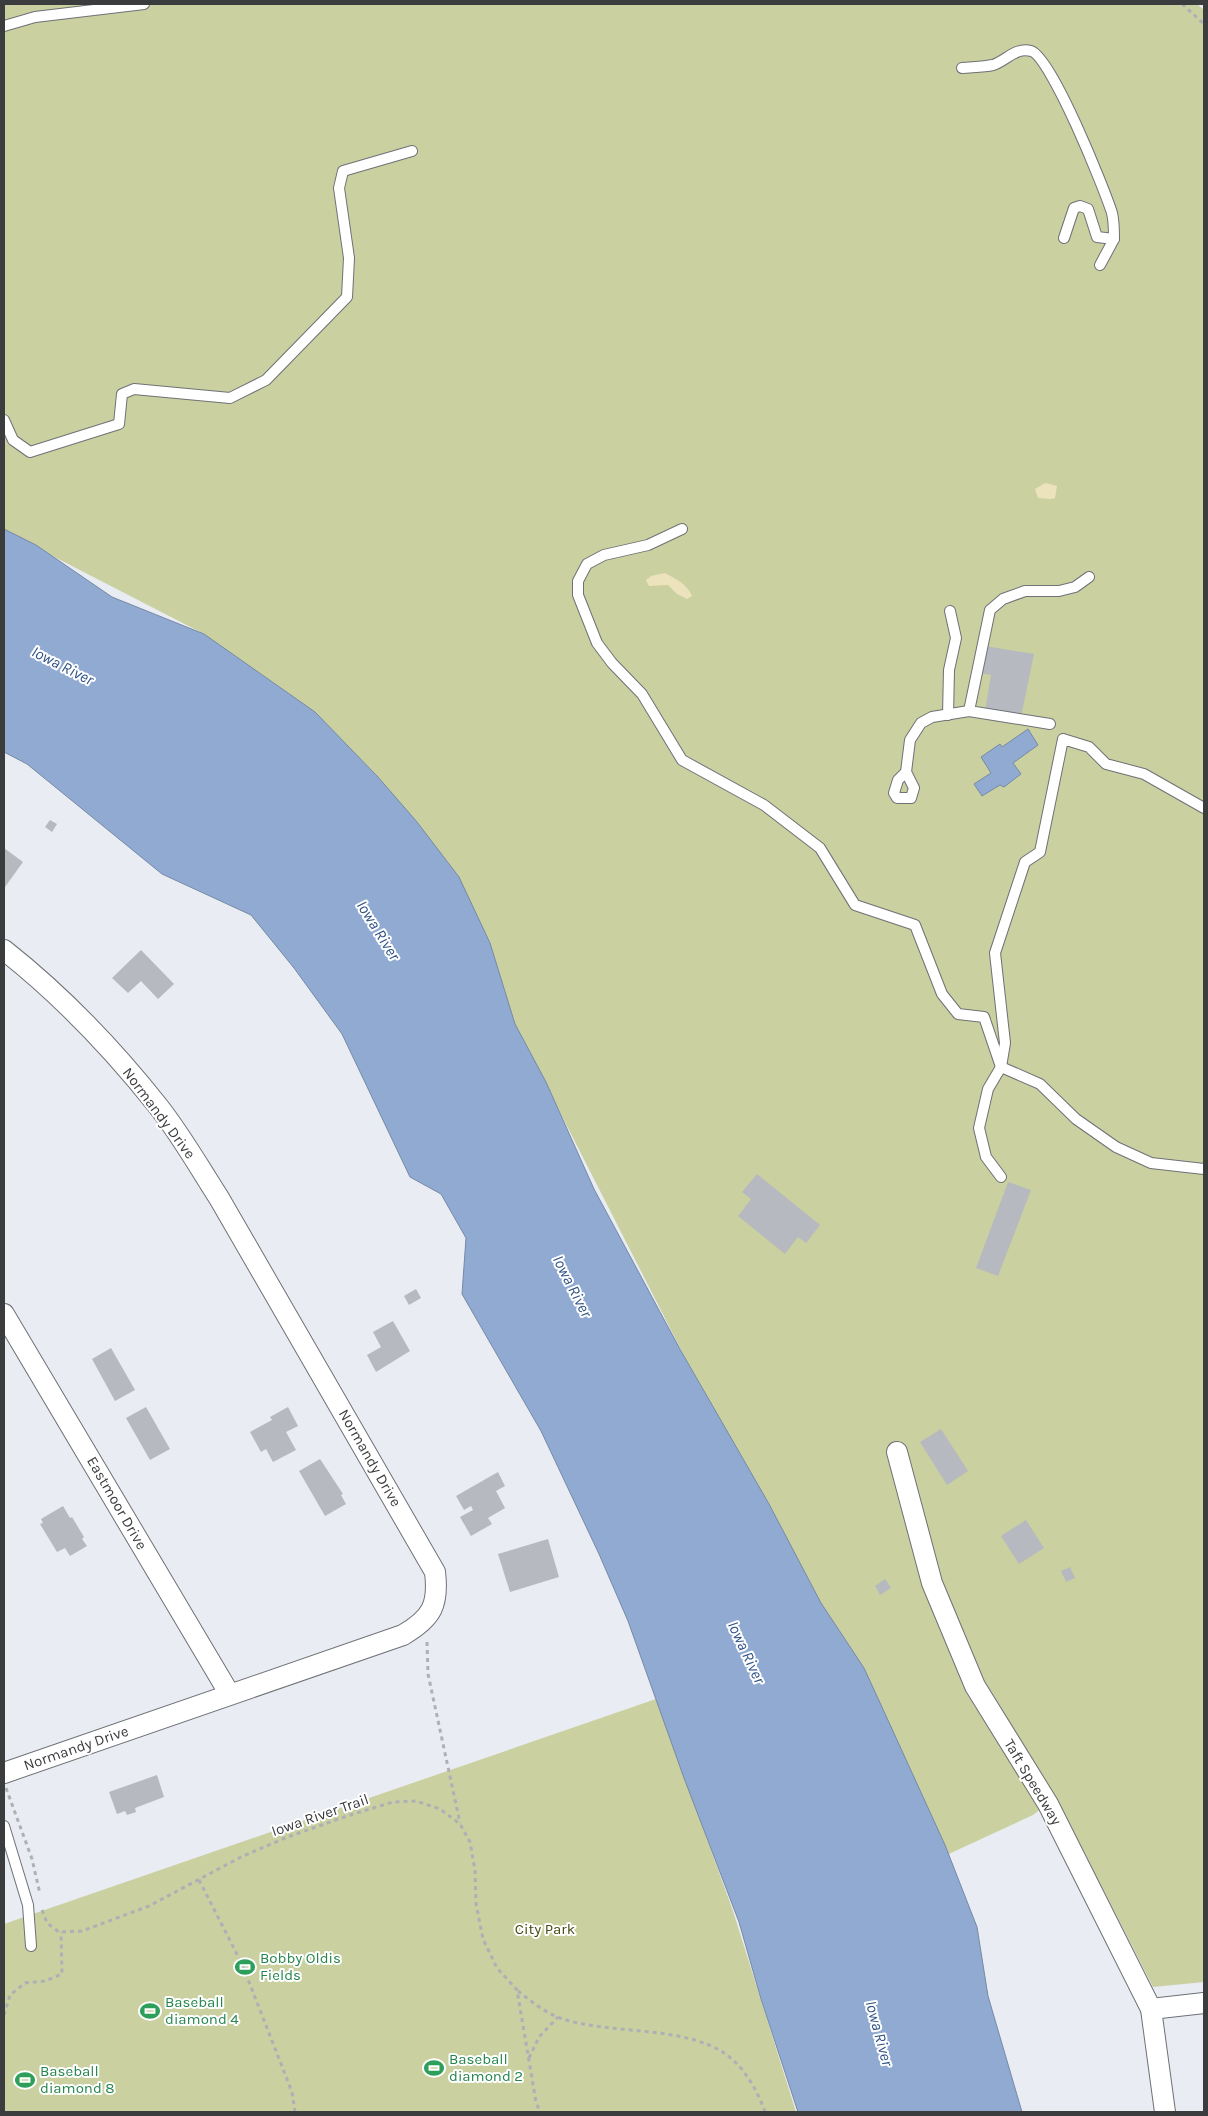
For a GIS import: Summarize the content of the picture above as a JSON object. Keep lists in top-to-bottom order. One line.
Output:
{"streets":{"street":["Normandy Drive","Eastmoor Drive","Taft Speedway"],"path":["Iowa River Trail"]},"crossings":[["Normandy Drive","Eastmoor Drive"]],"water":["Iowa River"],"parks":["City Park"],"places":{"sports":["Bobby Oldis Fields","Baseball diamond 4","Baseball diamond 2","Baseball diamond 8"]}}
